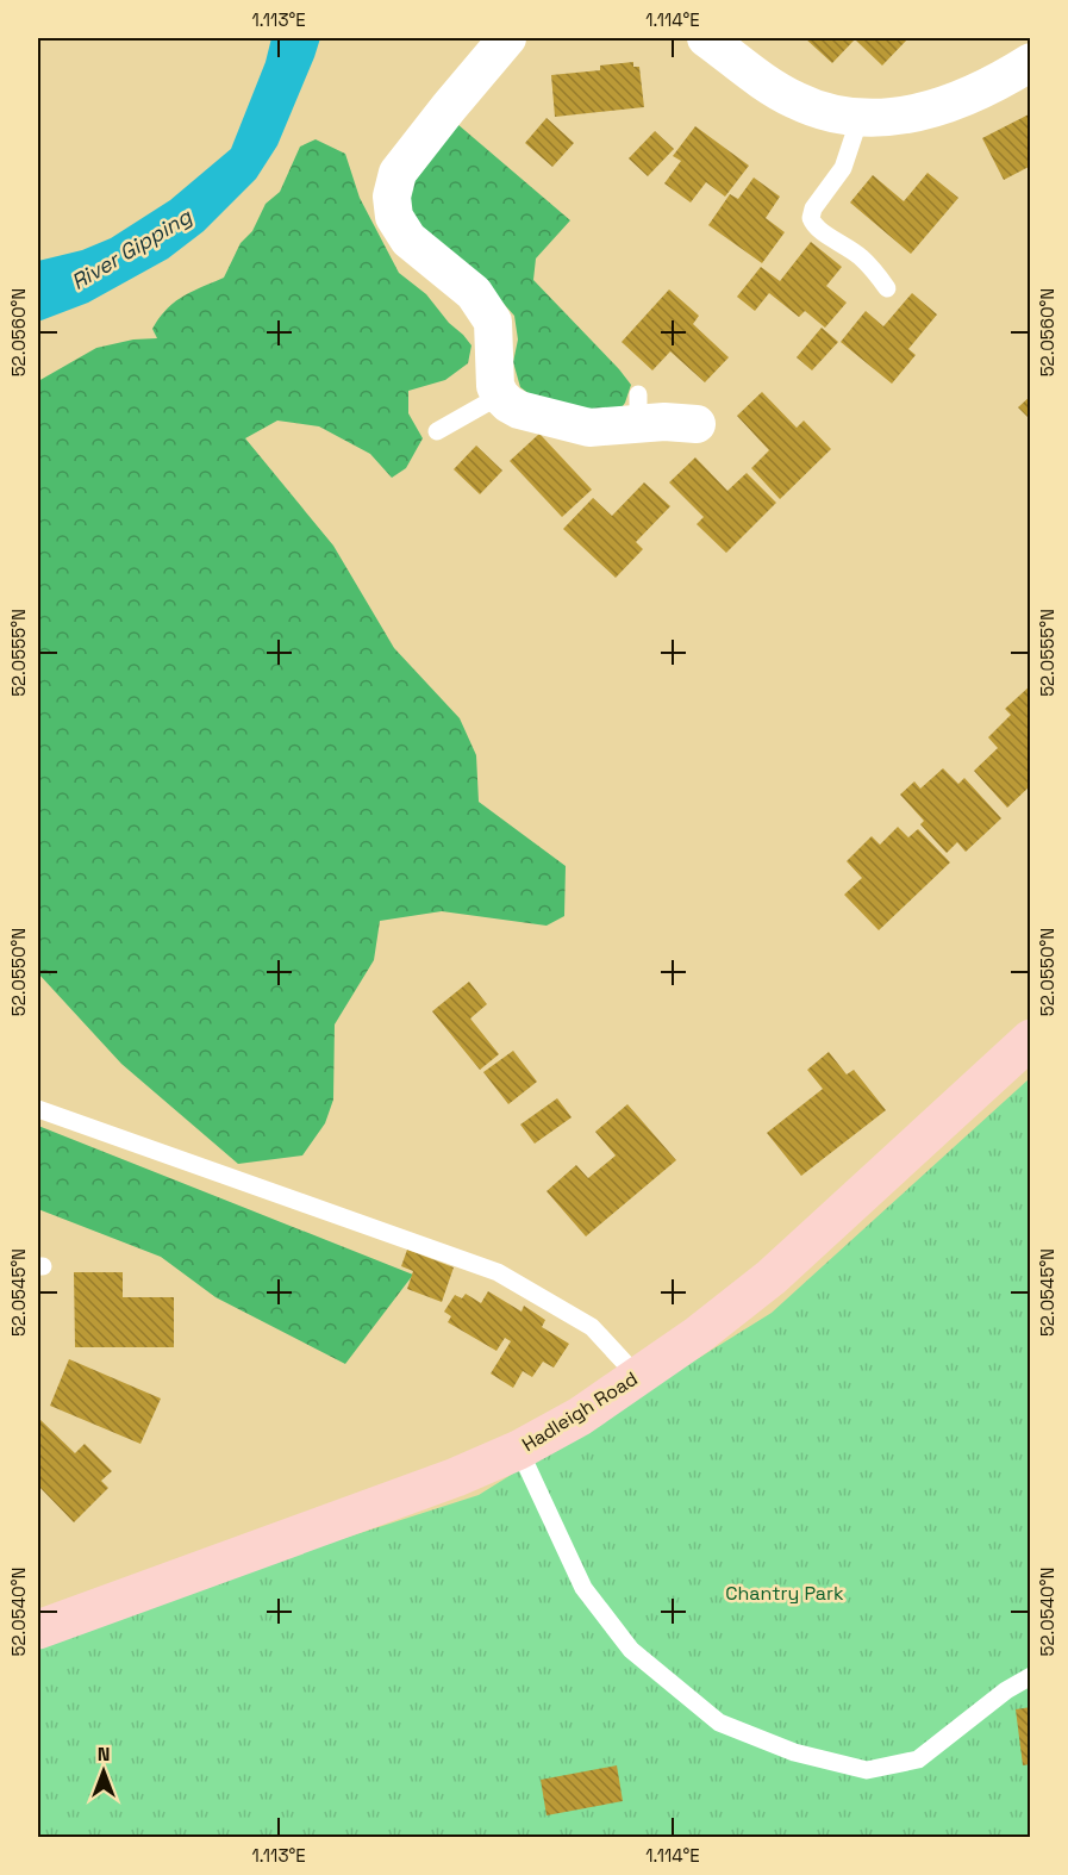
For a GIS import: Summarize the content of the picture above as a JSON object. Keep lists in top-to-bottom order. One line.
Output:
{"streets":{"street":["Hadleigh Road"]},"water":["River Gipping"],"parks":["Chantry Park"],"north":"top","coordinates":["1.113°E","1.114°E","52.0560°N","52.0555°N","52.0550°N","52.0545°N","52.0540°N"]}
